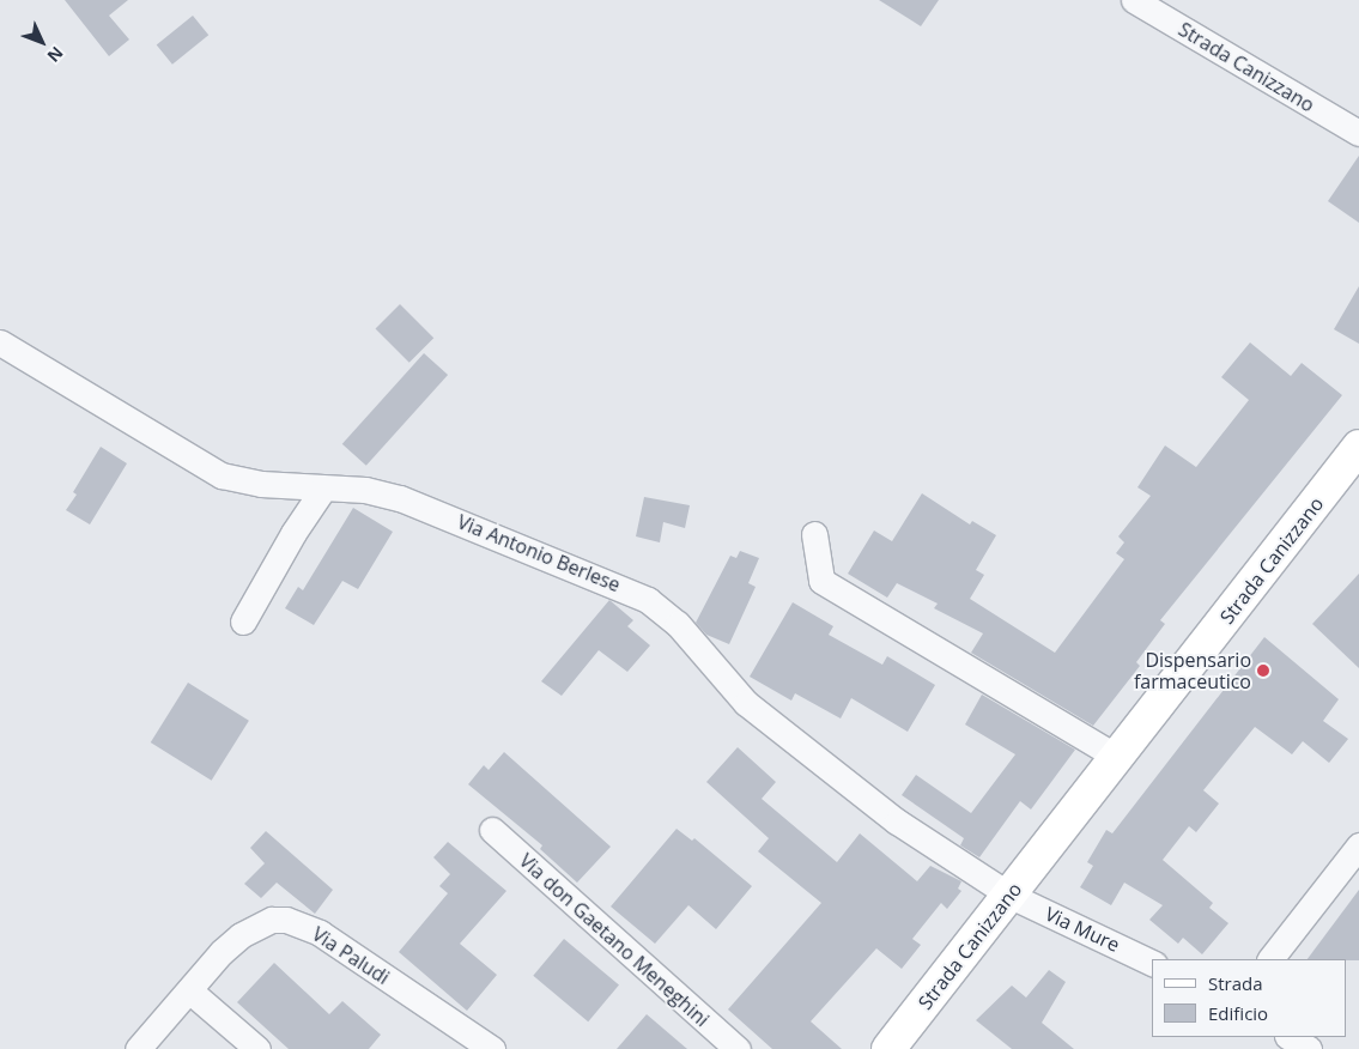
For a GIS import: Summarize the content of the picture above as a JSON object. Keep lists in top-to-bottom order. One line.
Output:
{"streets":{"street":["Strada Canizzano","Via Antonio Berlese","Via Mure","Via don Gaetano Meneghini","Via Paludi"]},"crossings":[["Strada Canizzano","Via Antonio Berlese"],["Strada Canizzano","Via Mure"],["Via Antonio Berlese","Via Mure"]],"places":["Dispensario farmaceutico"],"legend":["Strada","Edificio"],"north":"bottom right"}
